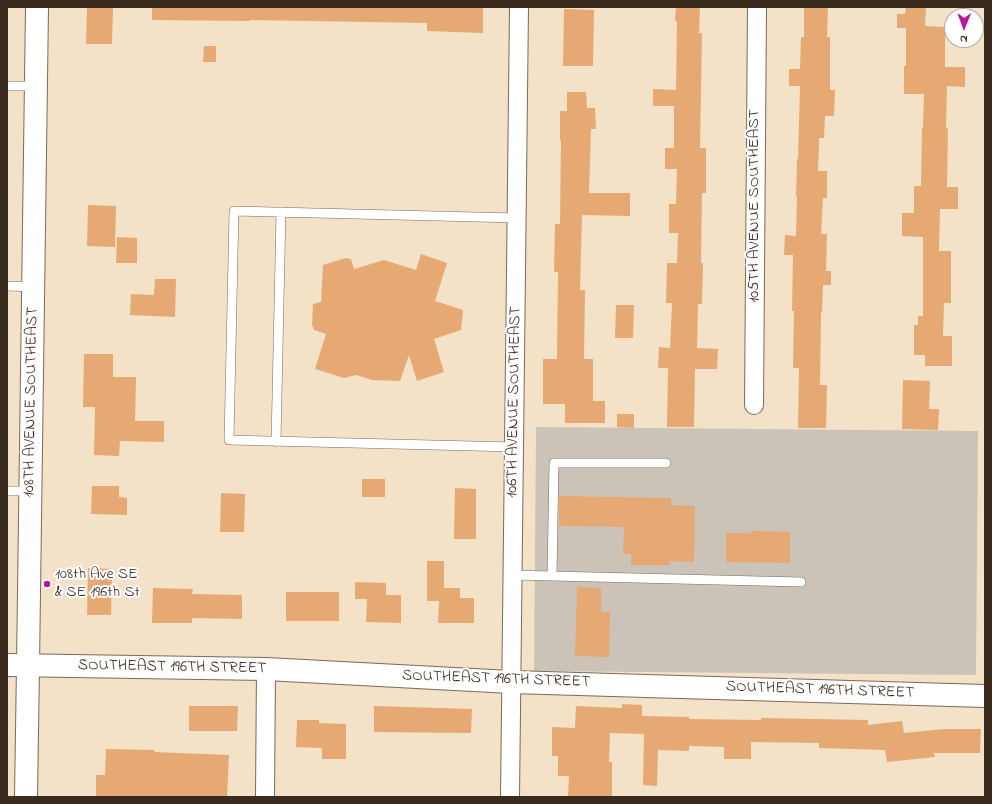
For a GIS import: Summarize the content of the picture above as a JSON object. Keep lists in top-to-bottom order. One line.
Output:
{"streets":{"street":["105TH AVENUE SOUTHEAST","108TH AVENUE SOUTHEAST","106TH AVENUE SOUTHEAST","SOUTHEAST 196TH STREET"]},"crossings":[["108TH AVENUE SOUTHEAST","SOUTHEAST 196TH STREET"],["106TH AVENUE SOUTHEAST","SOUTHEAST 196TH STREET"]],"places":["108th Ave SE & SE 196th St"],"north":"bottom"}
